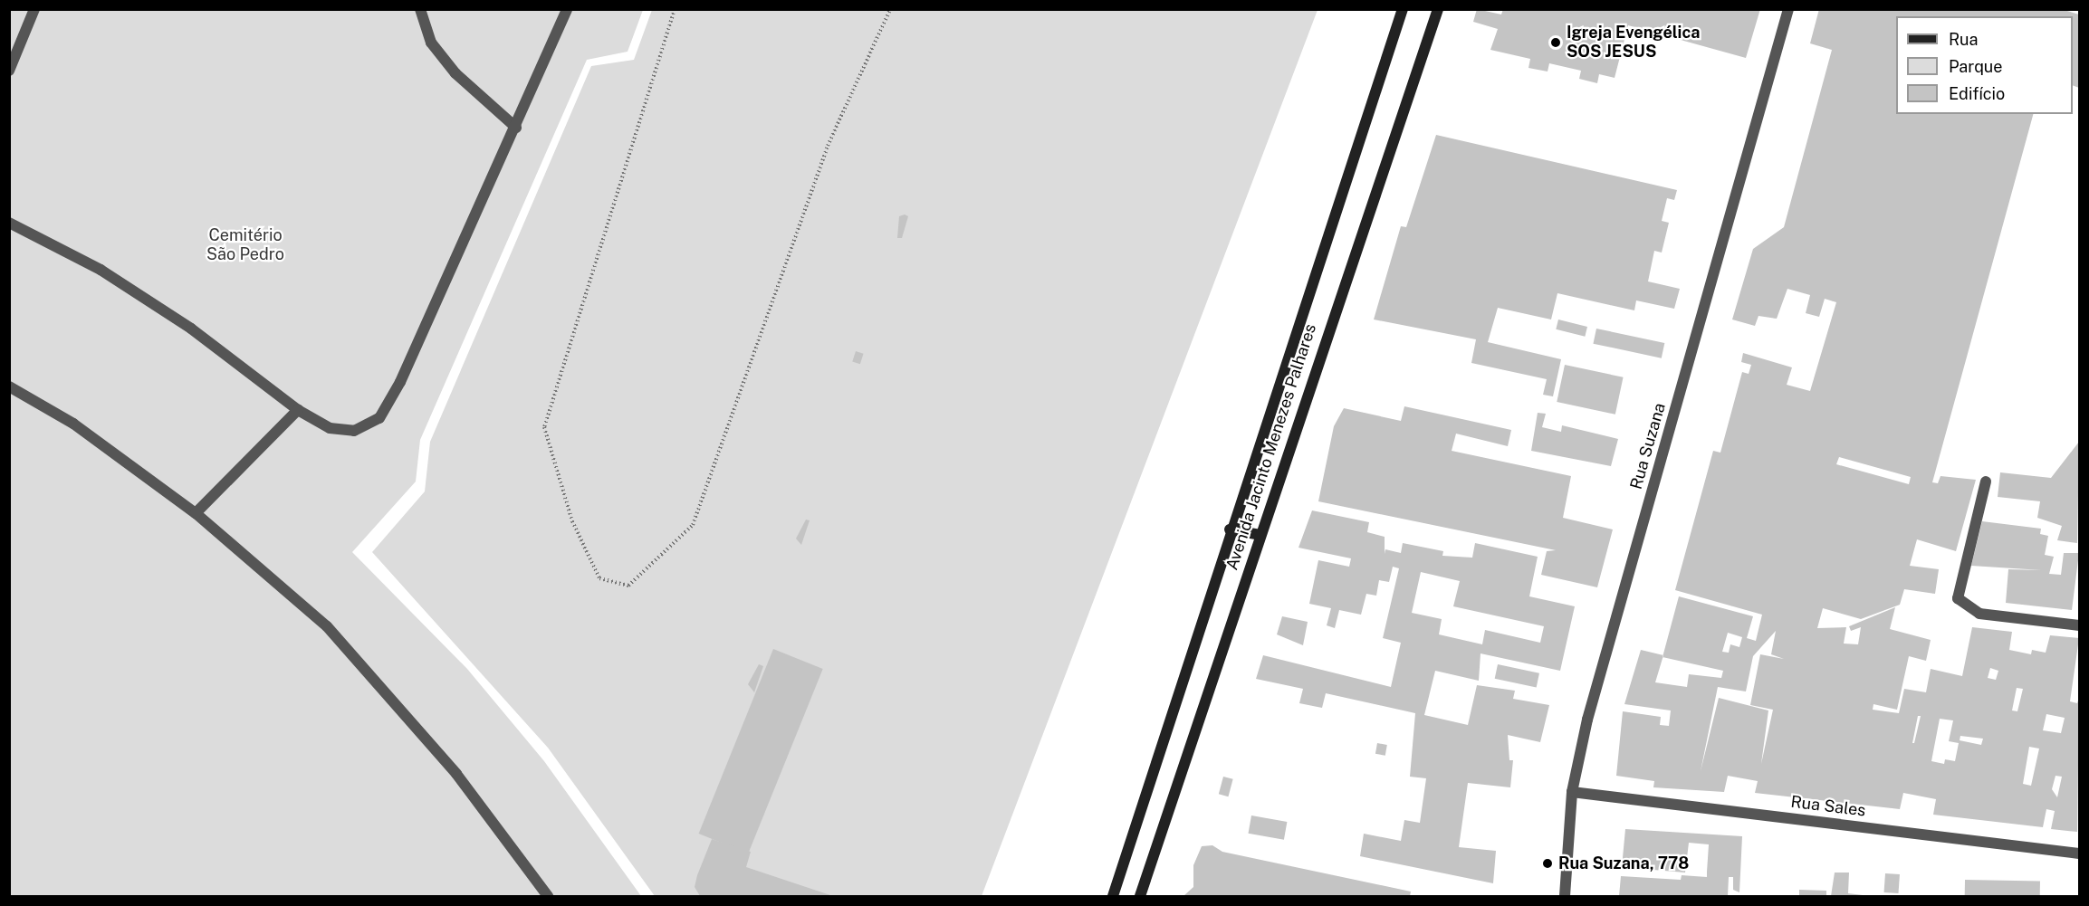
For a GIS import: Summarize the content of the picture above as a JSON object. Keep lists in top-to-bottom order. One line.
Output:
{"streets":{"main road":["Avenida Jacinto Menezes Palhares"],"street":["Rua Suzana","Rua Sales"]},"crossings":[["Rua Suzana","Rua Sales"]],"parks":["Cemitério São Pedro"],"places":["Igreja Evengélica SOS JESUS","Rua Suzana, 778"],"legend":["Rua","Parque","Edifício"]}
